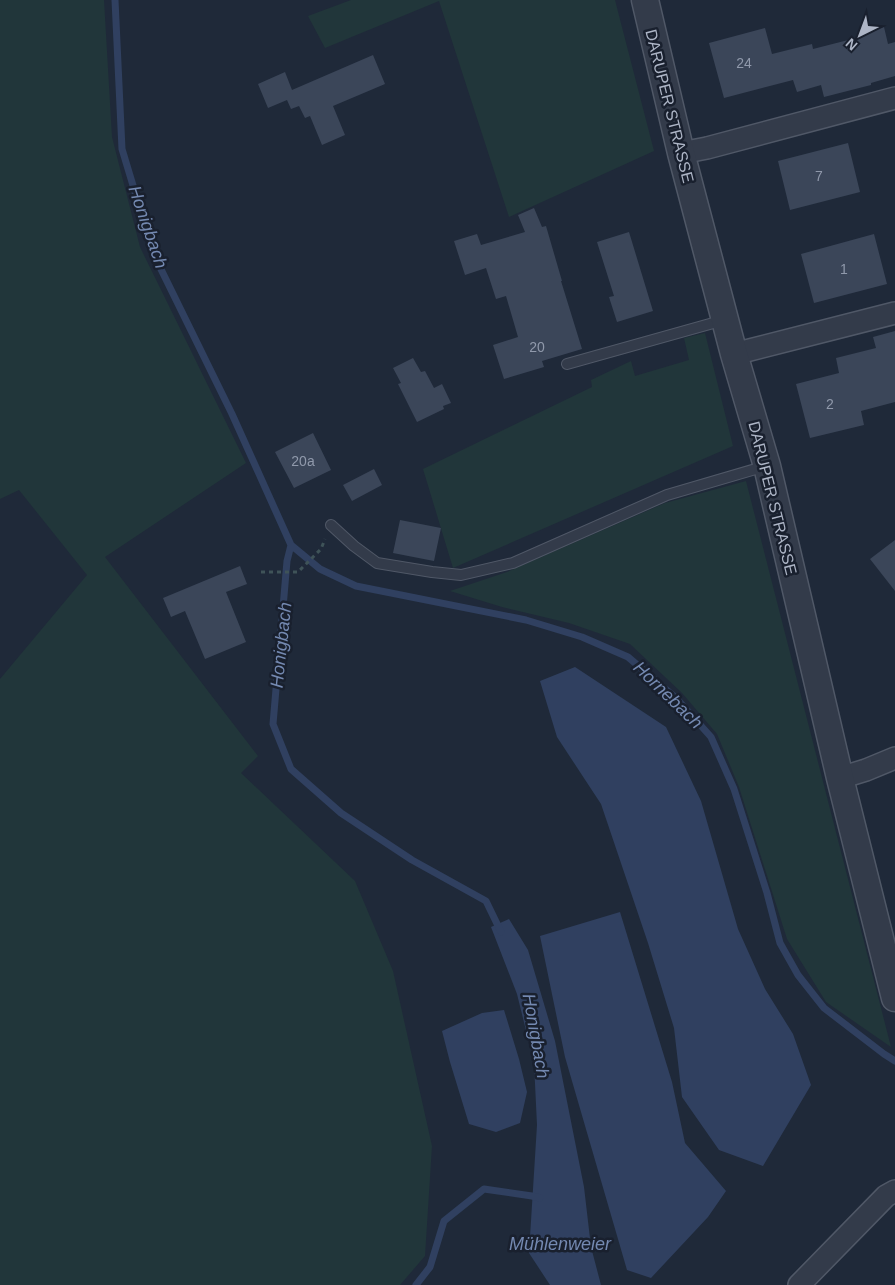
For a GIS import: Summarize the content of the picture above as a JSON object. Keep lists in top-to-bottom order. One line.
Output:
{"streets":{"street":["DARUPER STRASSE"]},"water":["Honigbach","Hornebach","Mühlenweier"],"house_numbers":["24","7","1","20","2","20a"],"north":"bottom left"}
